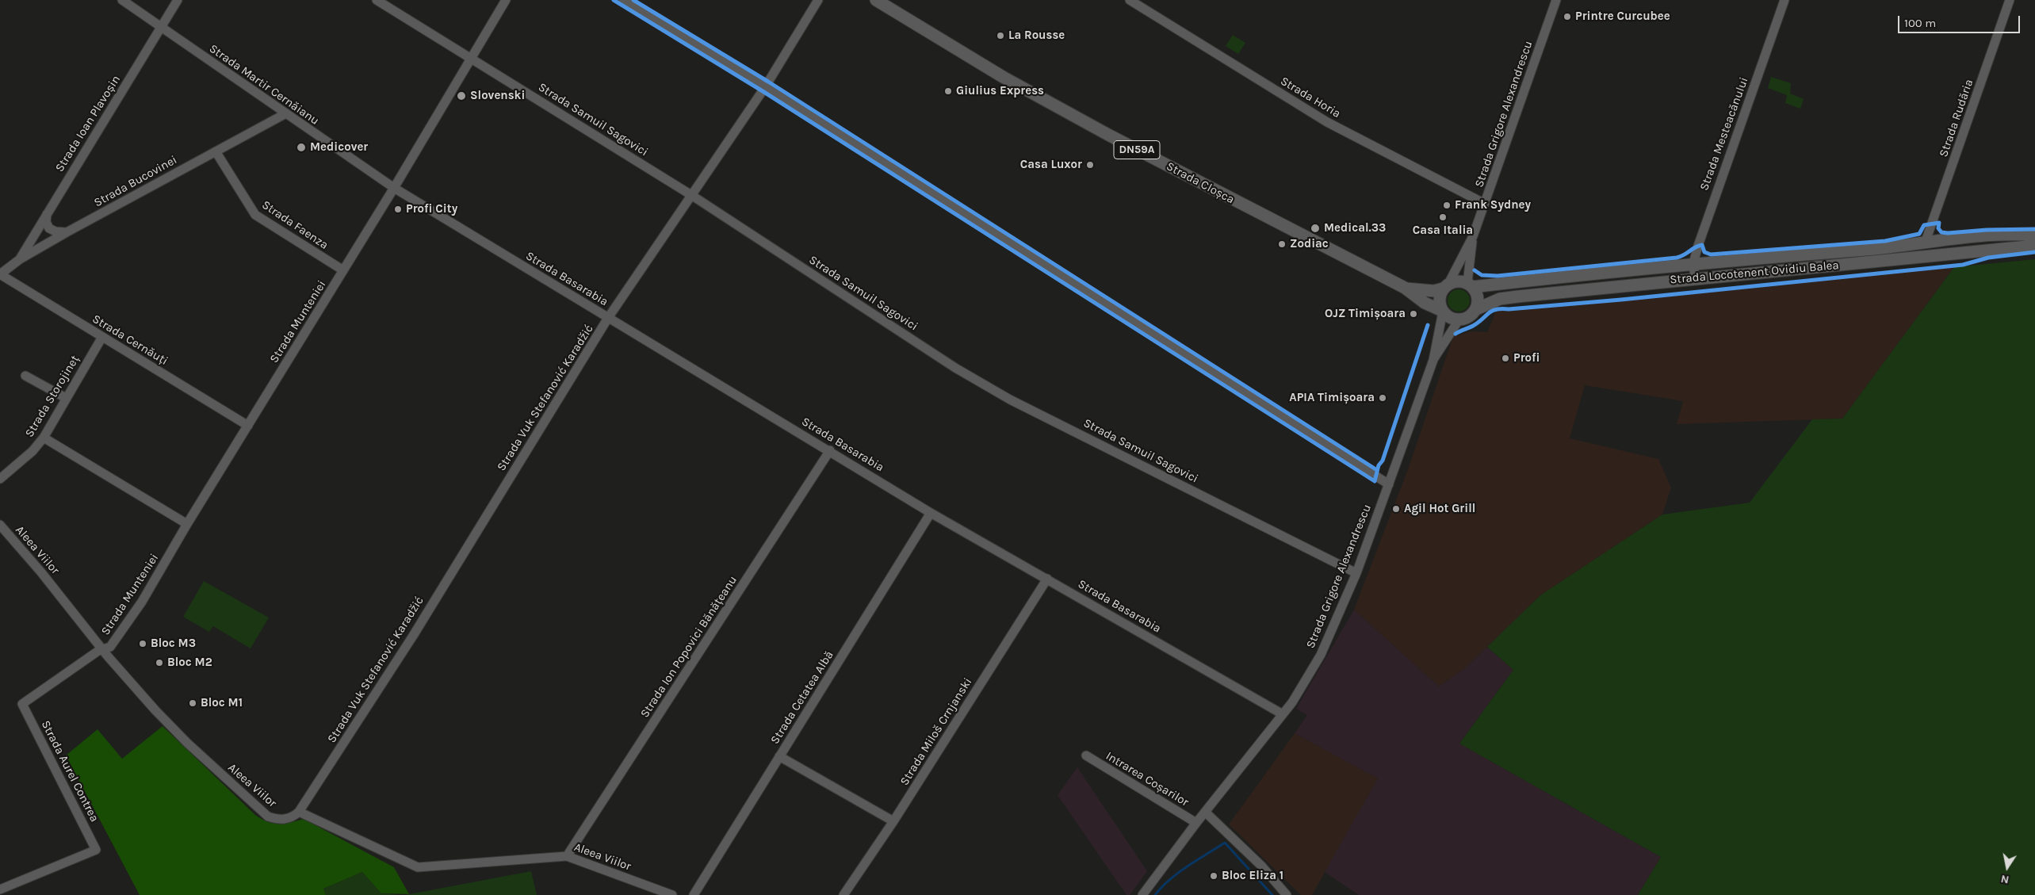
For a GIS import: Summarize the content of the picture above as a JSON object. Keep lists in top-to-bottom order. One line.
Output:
{"streets":{"main road":["DN59A","Strada Cloșca","Strada Locotenent Ovidiu Balea"],"street":["Strada Martir Cernăianu","Strada Horia","Strada Grigore Alexandrescu","Strada Rudăria","Strada Samuil Sagovici","Strada Ioan Plavoșin","Strada Mesteacănului","Strada Bucovinei","Strada Faenza","Strada Basarabia","Strada Munteniei","Strada Cernăuți","Strada Storojineț","Strada Vuk Stefanović Karadžić","Aleea Viilor","Strada Ion Popovici Bănățeanu","Strada Cetatea Albă","Strada Miloš Crnjanski","Strada Aurel Contrea","Intrarea Coșarilor"]},"crossings":[["Strada Martir Cernăianu","Strada Ioan Plavoșin"],["Strada Martir Cernăianu","Strada Bucovinei"],["Strada Martir Cernăianu","Strada Basarabia"],["Strada Martir Cernăianu","Strada Munteniei"],["Strada Horia","Strada Grigore Alexandrescu"],["Strada Grigore Alexandrescu","Strada Samuil Sagovici"],["Strada Grigore Alexandrescu","DN59A"],["Strada Grigore Alexandrescu","Strada Cloșca"],["Strada Grigore Alexandrescu","Strada Locotenent Ovidiu Balea"],["Strada Grigore Alexandrescu","Strada Basarabia"],["Strada Grigore Alexandrescu","Intrarea Coșarilor"],["Strada Rudăria","Strada Locotenent Ovidiu Balea"],["Strada Samuil Sagovici","Strada Munteniei"],["Strada Samuil Sagovici","Strada Vuk Stefanović Karadžić"],["Strada Ioan Plavoșin","Strada Bucovinei"],["Strada Mesteacănului","Strada Locotenent Ovidiu Balea"],["DN59A","Strada Cloșca"],["DN59A","Strada Locotenent Ovidiu Balea"],["Strada Bucovinei","Strada Faenza"],["Strada Bucovinei","Strada Cernăuți"],["Strada Cloșca","Strada Locotenent Ovidiu Balea"],["Strada Faenza","Strada Munteniei"],["Strada Basarabia","Strada Munteniei"],["Strada Basarabia","Strada Vuk Stefanović Karadžić"],["Strada Basarabia","Strada Ion Popovici Bănățeanu"],["Strada Basarabia","Strada Cetatea Albă"],["Strada Basarabia","Strada Miloš Crnjanski"],["Strada Munteniei","Strada Cernăuți"],["Strada Munteniei","Aleea Viilor"],["Strada Munteniei","Strada Aurel Contrea"],["Strada Cernăuți","Strada Storojineț"],["Strada Vuk Stefanović Karadžić","Aleea Viilor"],["Aleea Viilor","Strada Ion Popovici Bănățeanu"]],"places":["Printre Curcubee","La Rousse","Giulius Express","Slovenski","Medicover","Casa Luxor","Frank Sydney","Profi City","Casa Italia","Medical.33","Zodiac","OJZ Timișoara","Profi","APIA Timișoara","Agil Hot Grill","Bloc M3","Bloc M2","Bloc M1","Bloc Eliza 1"],"scale_bar":"100 m","north":"bottom"}
